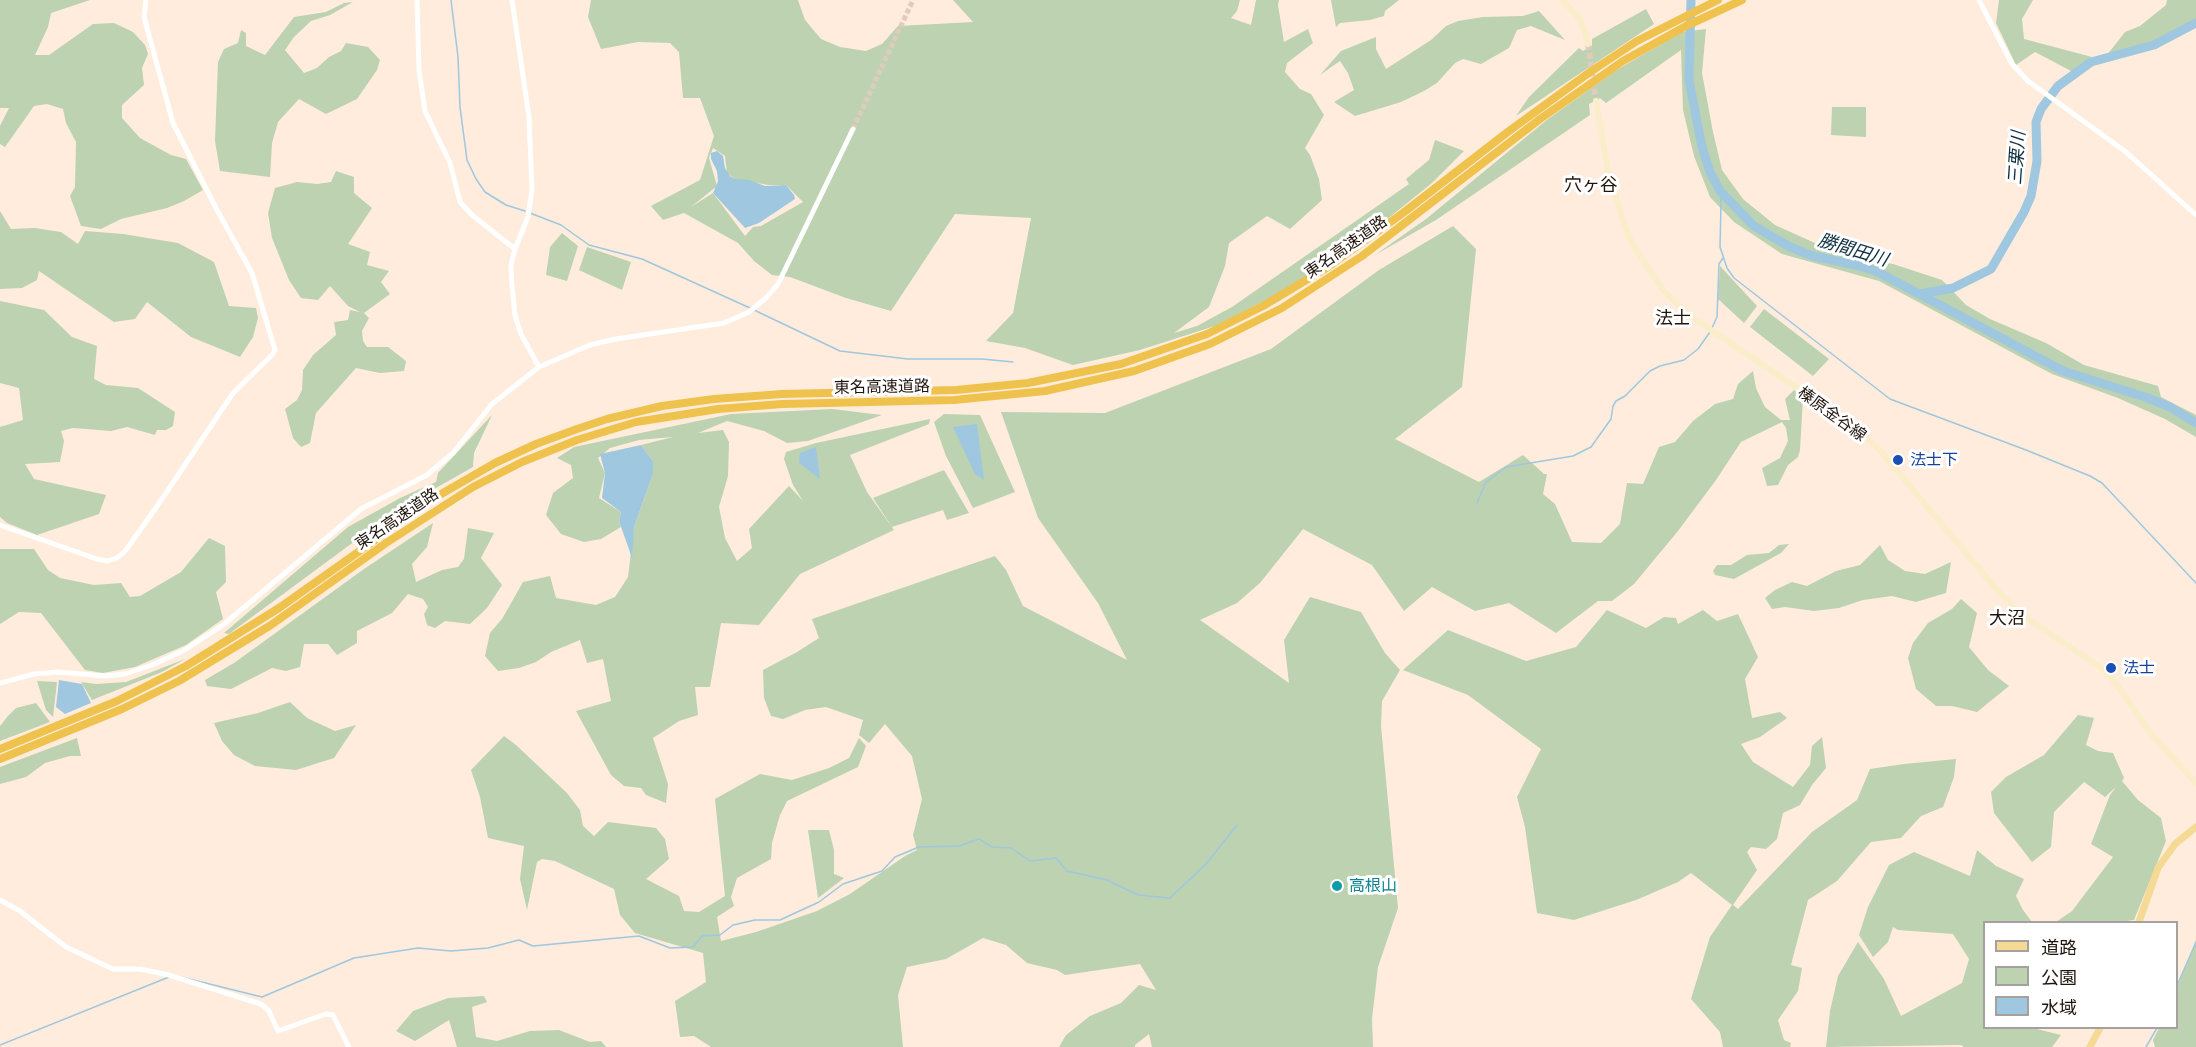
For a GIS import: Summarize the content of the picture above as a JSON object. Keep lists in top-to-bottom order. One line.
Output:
{"streets":{"highway":["東名高速道路"],"main road":["榛原金谷線"]},"districts":["穴ヶ谷","法士","大沼"],"water":["三栗川","勝間田川"],"places":["法士下","法士","高根山"],"legend":["道路","公園","水域"]}
